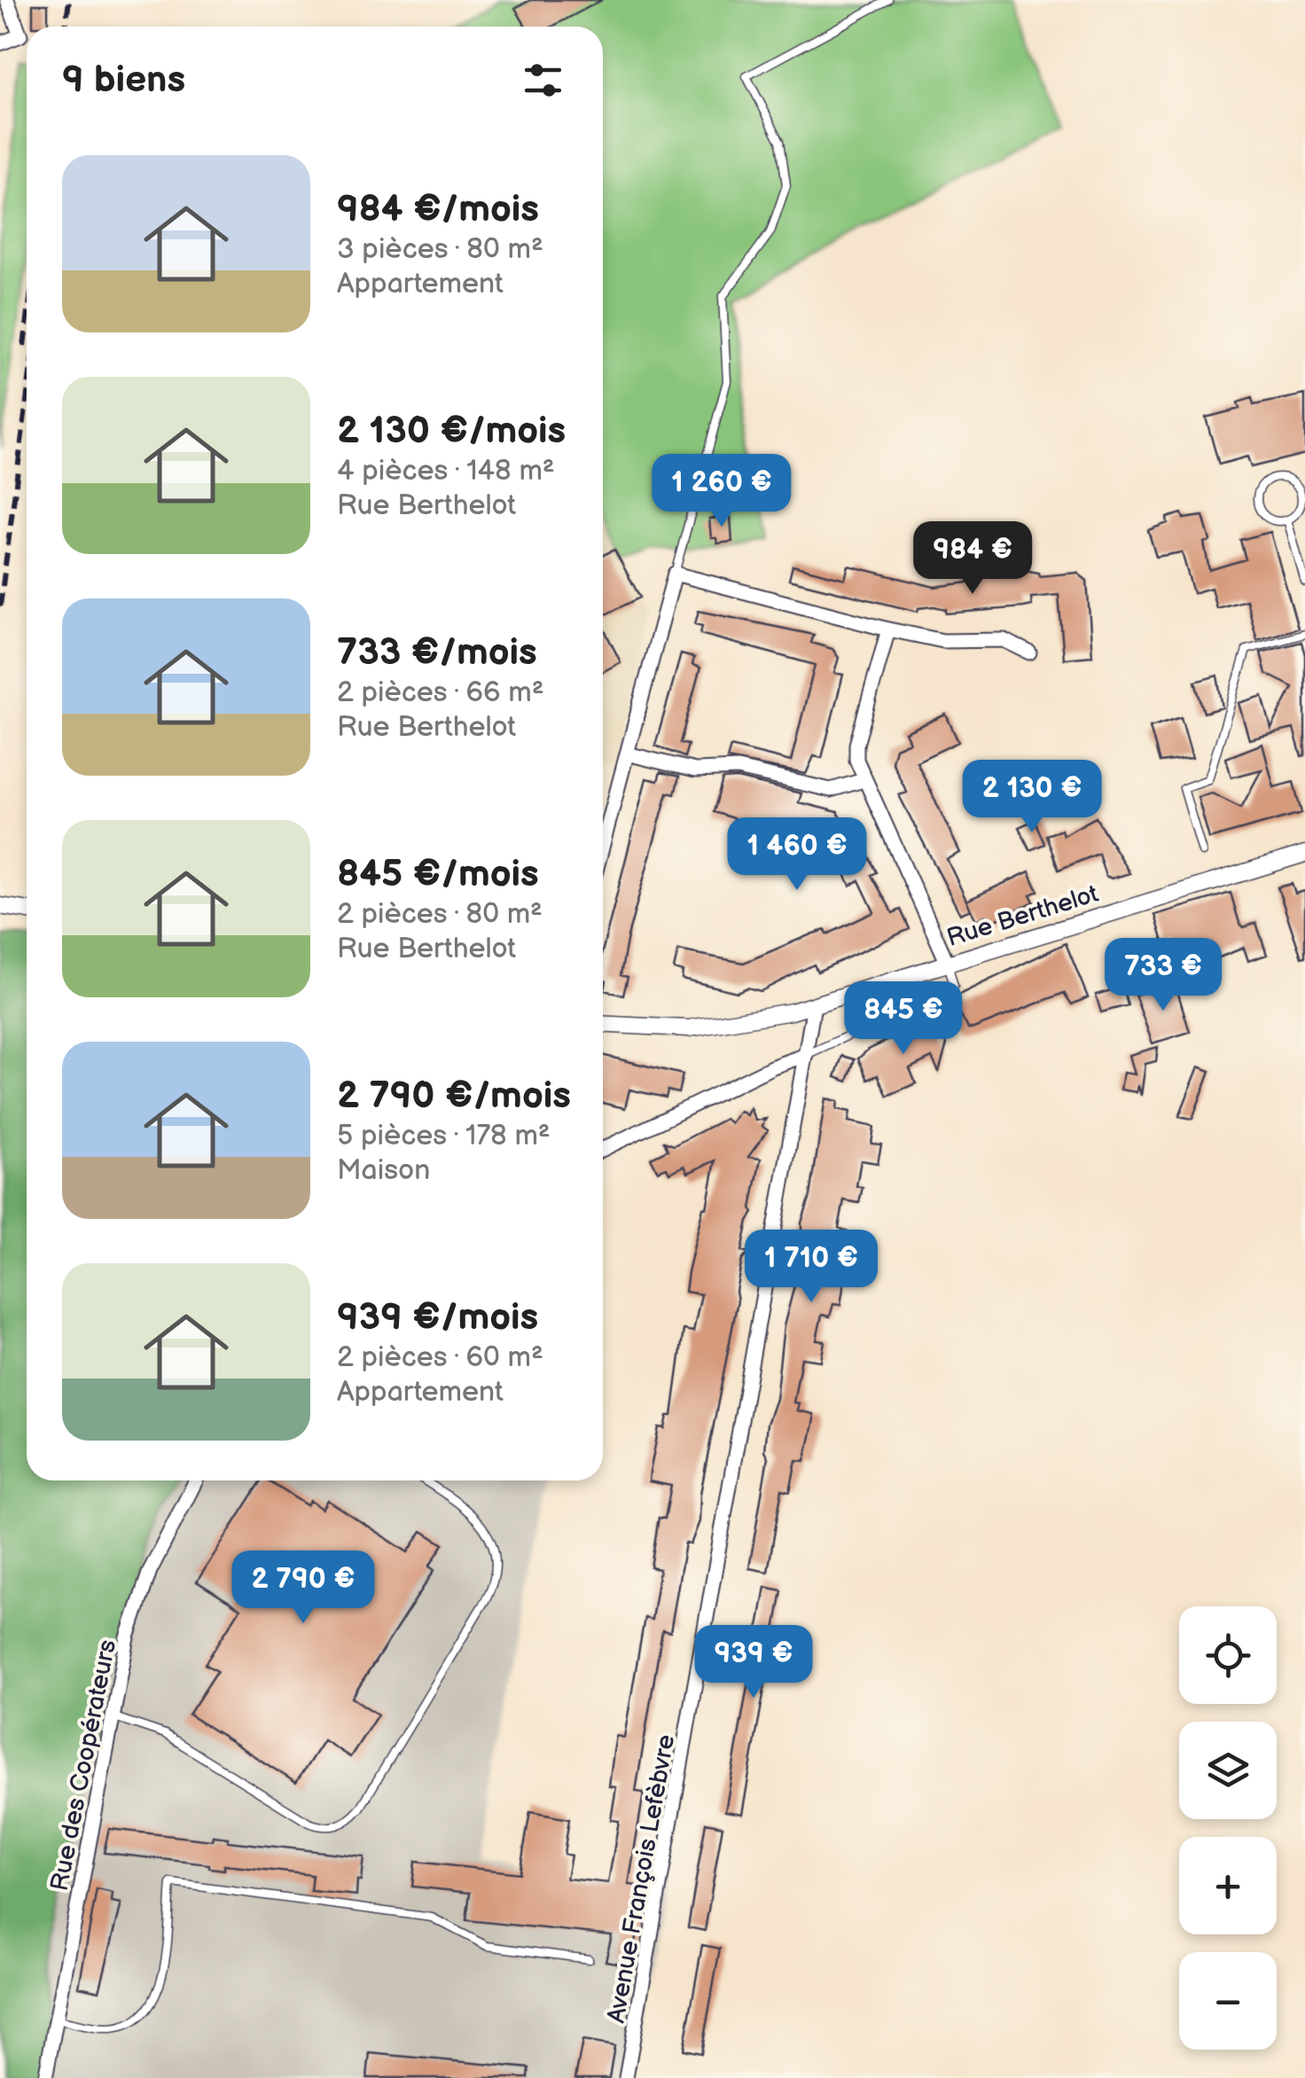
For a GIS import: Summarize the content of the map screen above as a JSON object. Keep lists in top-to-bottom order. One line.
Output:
{"streets":{"street":["Rue Berthelot","Rue des Coopérateurs","Avenue François Lefèbvre"]},"crossings":[["Rue Berthelot","Avenue François Lefèbvre"]],"page":{"heading":"9 biens","list":[{"name":"984 €/mois","note":"3 pièces · 80 m² · Appartement"},{"name":"2 130 €/mois","note":"4 pièces · 148 m² · Rue Berthelot"},{"name":"733 €/mois","note":"2 pièces · 66 m² · Rue Berthelot"},{"name":"845 €/mois","note":"2 pièces · 80 m² · Rue Berthelot"},{"name":"2 790 €/mois","note":"5 pièces · 178 m² · Maison"},{"name":"939 €/mois","note":"2 pièces · 60 m² · Appartement"}],"price":["1 260 €","984 €","2 130 €","1 460 €","733 €","845 €","1 710 €","2 790 €","939 €"],"map_buttons":["+","−"]}}
